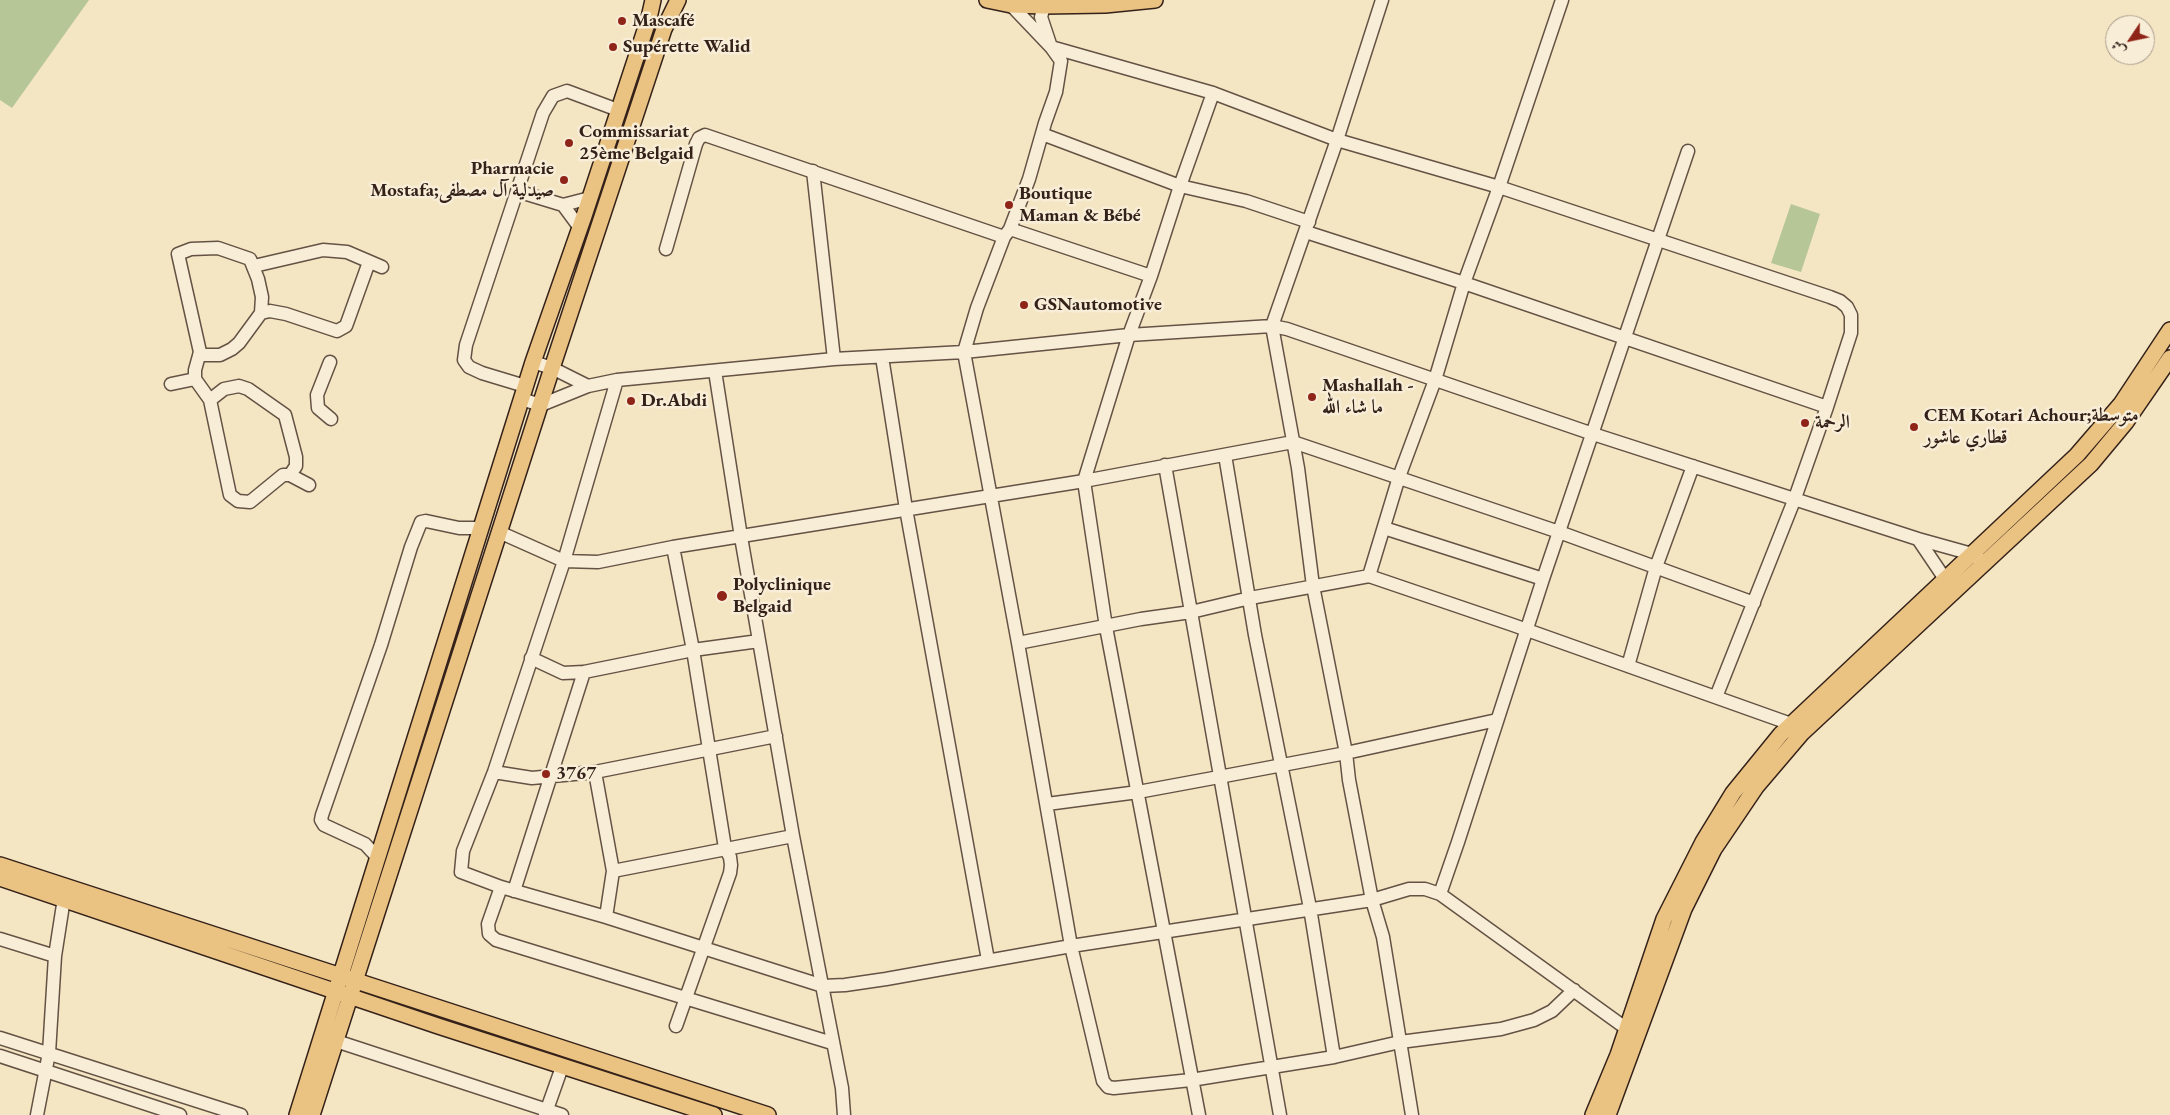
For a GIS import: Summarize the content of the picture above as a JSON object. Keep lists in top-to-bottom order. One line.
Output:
{"places":["Mascafé","Supérette Walid","Commissariat 25ème Belgaid","Pharmacie Mostafa;صيدلية آل مصطفى","Boutique Maman & Bébé","GSNautomotive","Mashallah - ما شاء الله","Dr.Abdi","الرحمة","CEM Kotari Achour;متوسطة قطاري عاشور","Polyclinique Belgaid","3767"],"north":"bottom left"}
